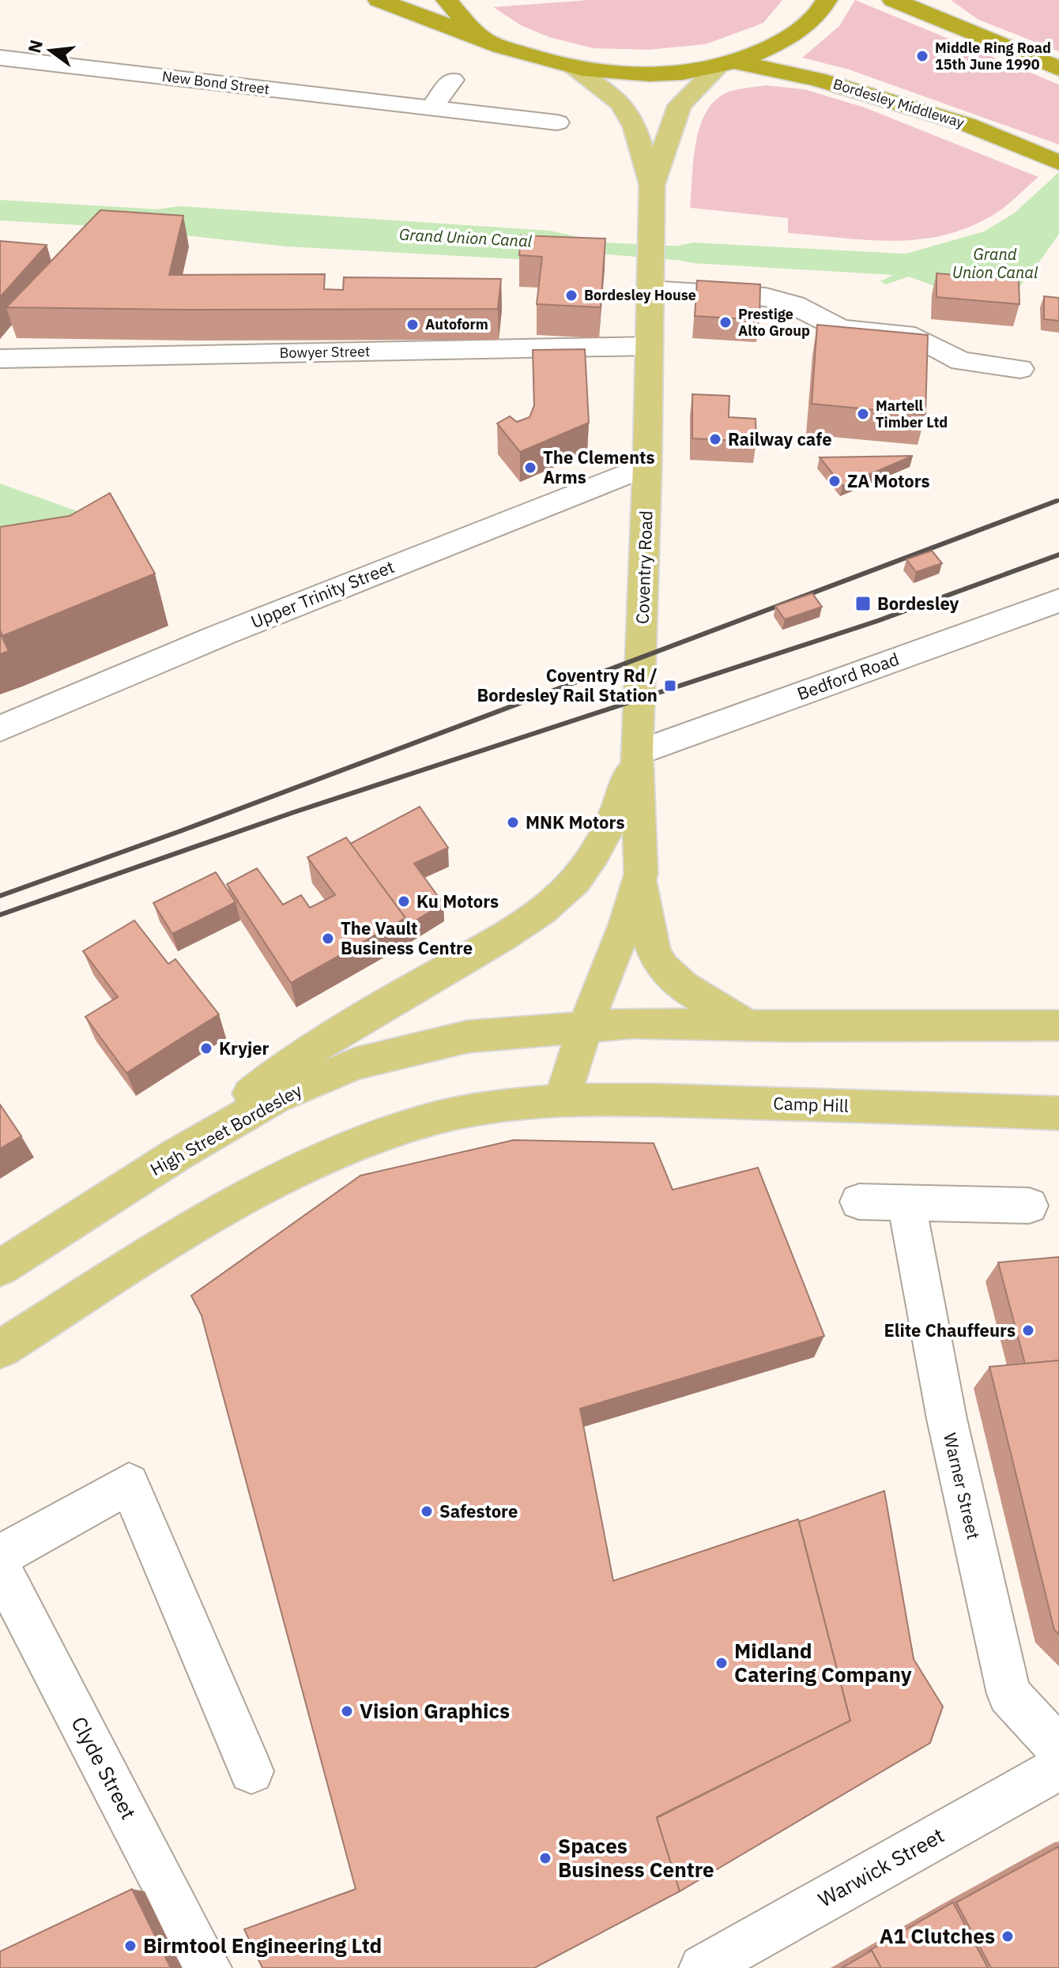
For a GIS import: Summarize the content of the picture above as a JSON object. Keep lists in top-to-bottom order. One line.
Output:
{"streets":{"highway":["Bordesley Middleway"],"main road":["Coventry Road","Camp Hill","High Street Bordesley"],"street":["New Bond Street","Bowyer Street","Upper Trinity Street","Bedford Road","Warner Street","Clyde Street","Warwick Street"]},"crossings":[["Bordesley Middleway","Coventry Road"],["Bowyer Street","Coventry Road"],["Coventry Road","Upper Trinity Street"],["Coventry Road","Bedford Road"],["Coventry Road","Camp Hill"],["Coventry Road","High Street Bordesley"]],"water":["Grand Union Canal"],"places":{"other":["Middle Ring Road 15th June 1990","Bordesley House","Prestige Alto Group","Autoform","Martell Timber Ltd","Railway cafe","The Clements Arms","ZA Motors","MNK Motors","Ku Motors","The Vault Business Centre","Kryjer","Elite Chauffeurs","Safestore","Midland Catering Company","Vision Graphics","Spaces Business Centre","A1 Clutches","Birmtool Engineering Ltd"],"transit":["Bordesley","Coventry Rd / Bordesley Rail Station"]},"north":"left"}
